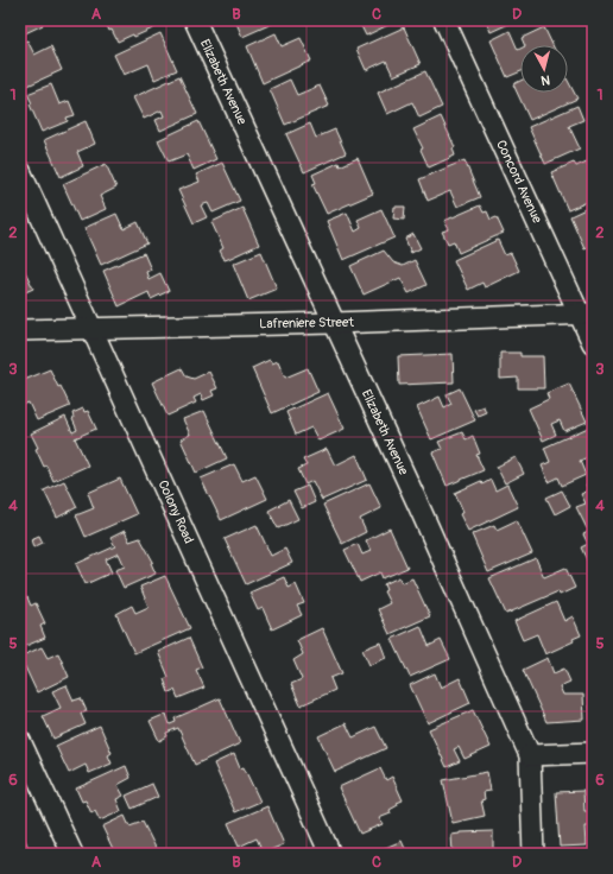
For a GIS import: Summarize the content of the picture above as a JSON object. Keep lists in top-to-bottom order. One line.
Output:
{"streets":{"street":["Elizabeth Avenue","Concord Avenue","Lafreniere Street","Colony Road"]},"crossings":[["Elizabeth Avenue","Lafreniere Street"],["Concord Avenue","Lafreniere Street"],["Lafreniere Street","Colony Road"]],"north":"bottom","grid":{"columns":["A","B","C","D"],"rows":["1","2","3","4","5","6"]}}
